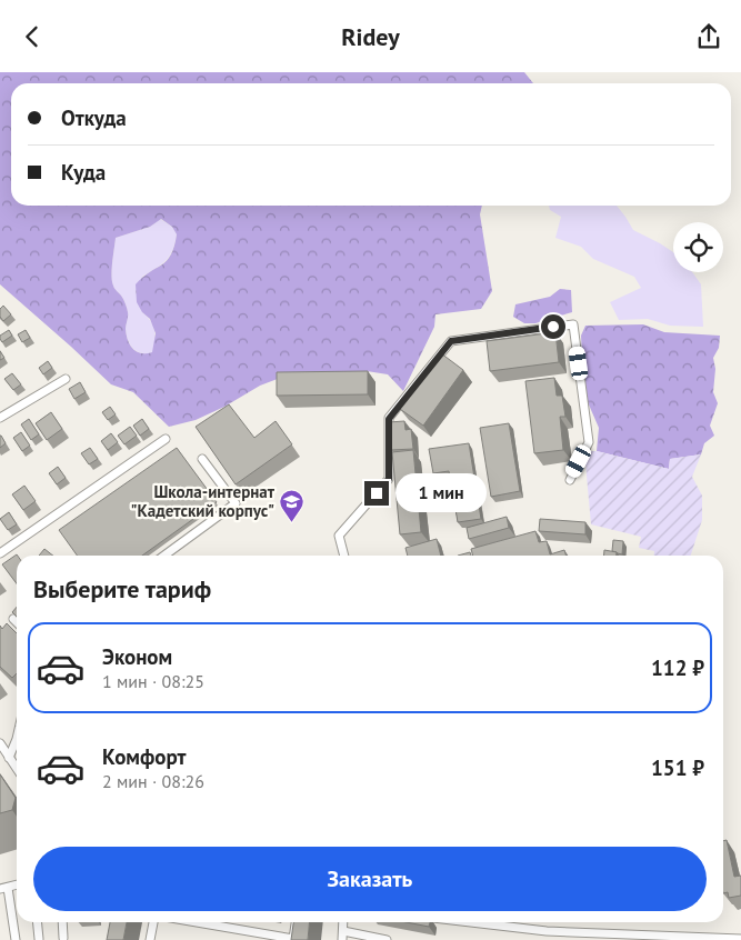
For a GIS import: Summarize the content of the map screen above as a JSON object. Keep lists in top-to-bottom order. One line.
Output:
{"places":{"school or university":["Школа-интернат \"Кадетский корпус\""]},"page":{"header":"Ridey","banner":["Откуда","Куда"],"bubble":"1 мин","heading":"Выберите тариф","list":[{"name":"Эконом","note":"1 мин · 08:25","value":"112 ₽"},{"name":"Комфорт","note":"2 мин · 08:26","value":"151 ₽"}],"buttons":"Заказать"}}
